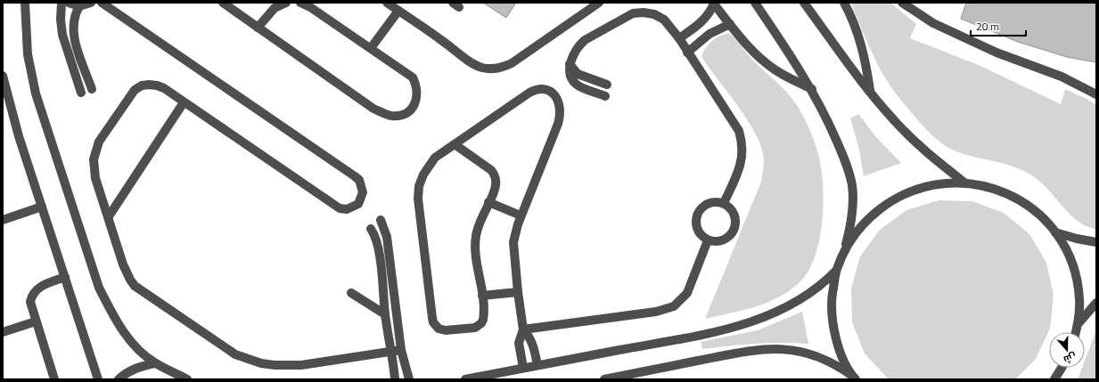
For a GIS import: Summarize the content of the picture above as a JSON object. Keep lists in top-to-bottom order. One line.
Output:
{"scale_bar":"20 m","north":"bottom"}
